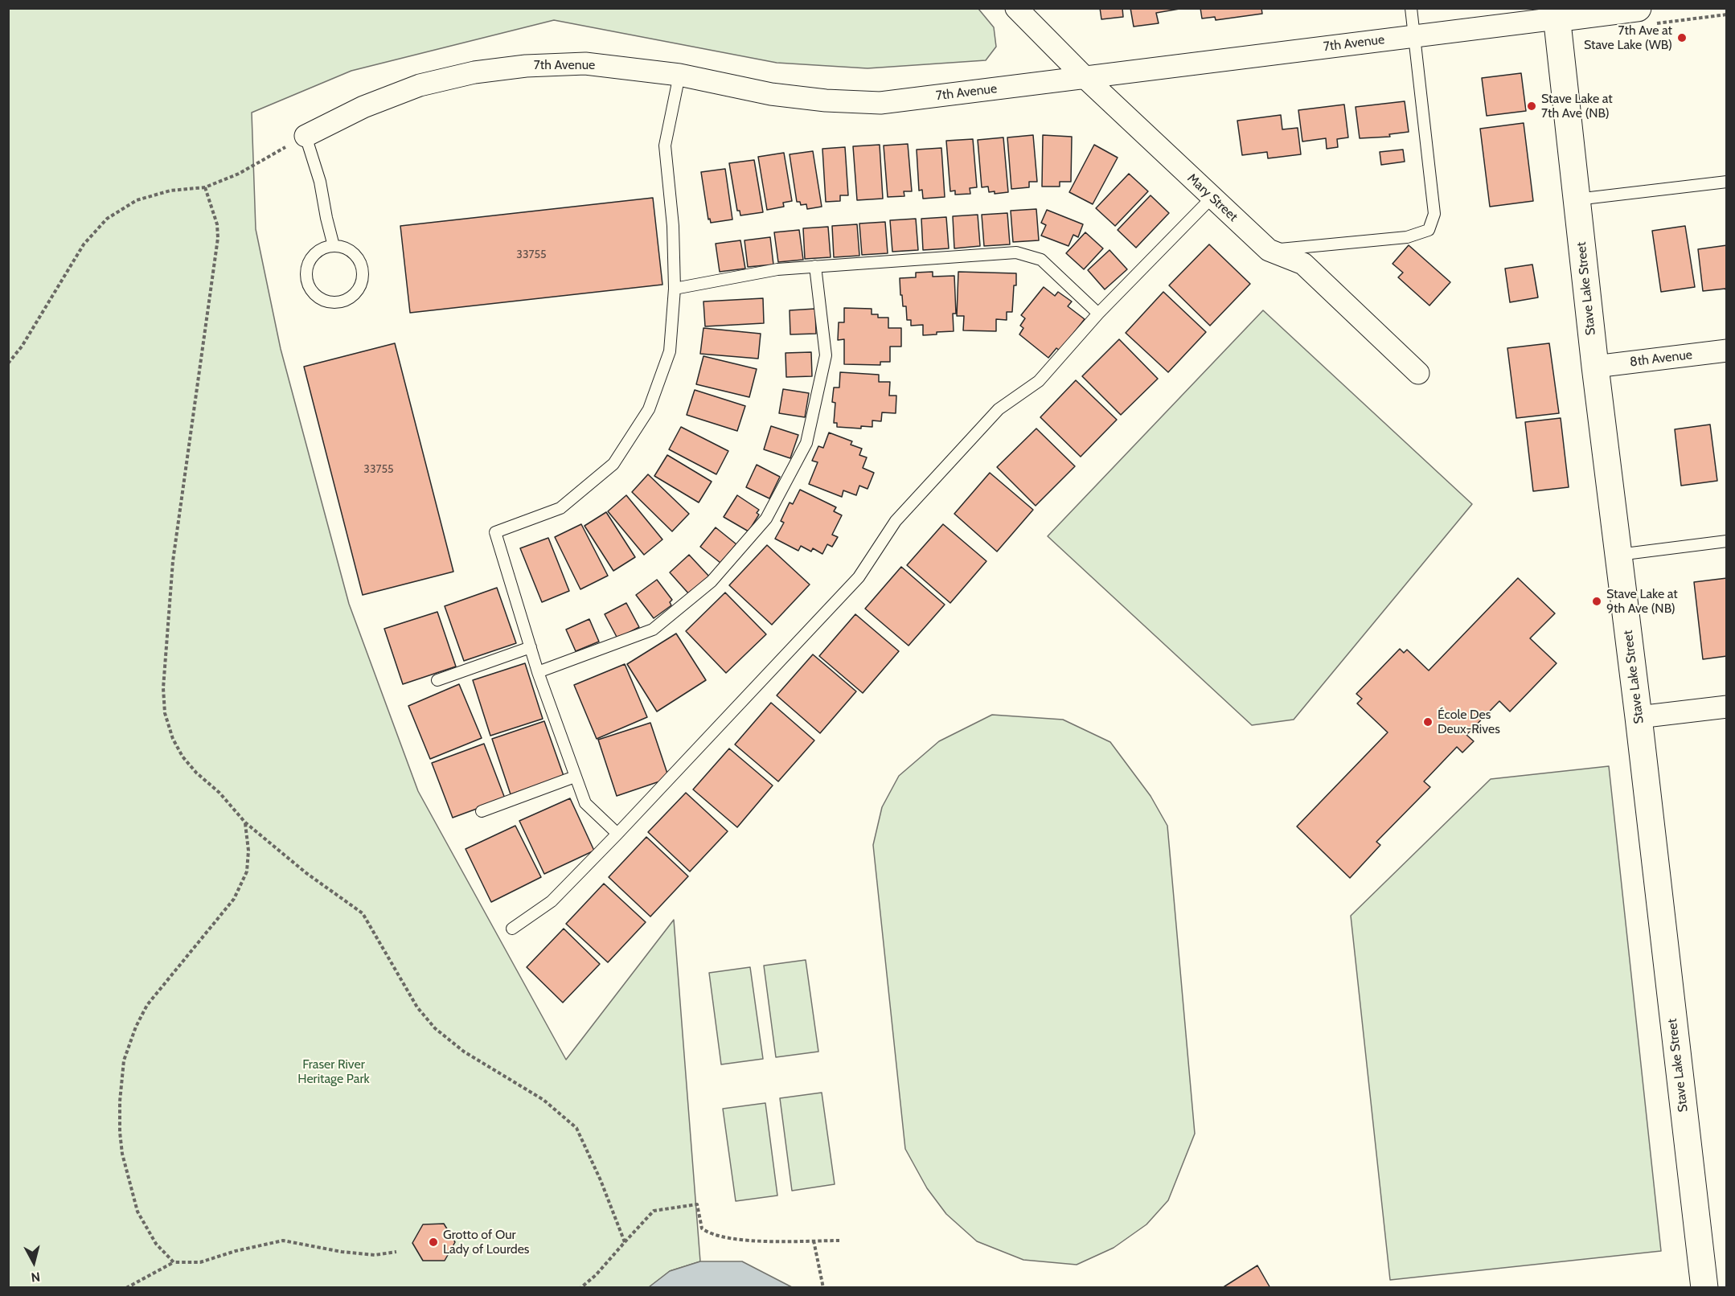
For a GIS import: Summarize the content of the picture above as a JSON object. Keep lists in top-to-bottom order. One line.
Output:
{"streets":{"main road":["7th Avenue","Stave Lake Street"],"street":["Mary Street","8th Avenue"]},"crossings":[["7th Avenue","Mary Street"],["7th Avenue","Stave Lake Street"],["Stave Lake Street","8th Avenue"]],"parks":["Fraser River Heritage Park"],"places":["7th Ave at Stave Lake (WB)","Stave Lake at 7th Ave (NB)","Stave Lake at 9th Ave (NB)","École Des Deux-Rives","Grotto of Our Lady of Lourdes"],"house_numbers":["33755","33755"],"north":"bottom"}
